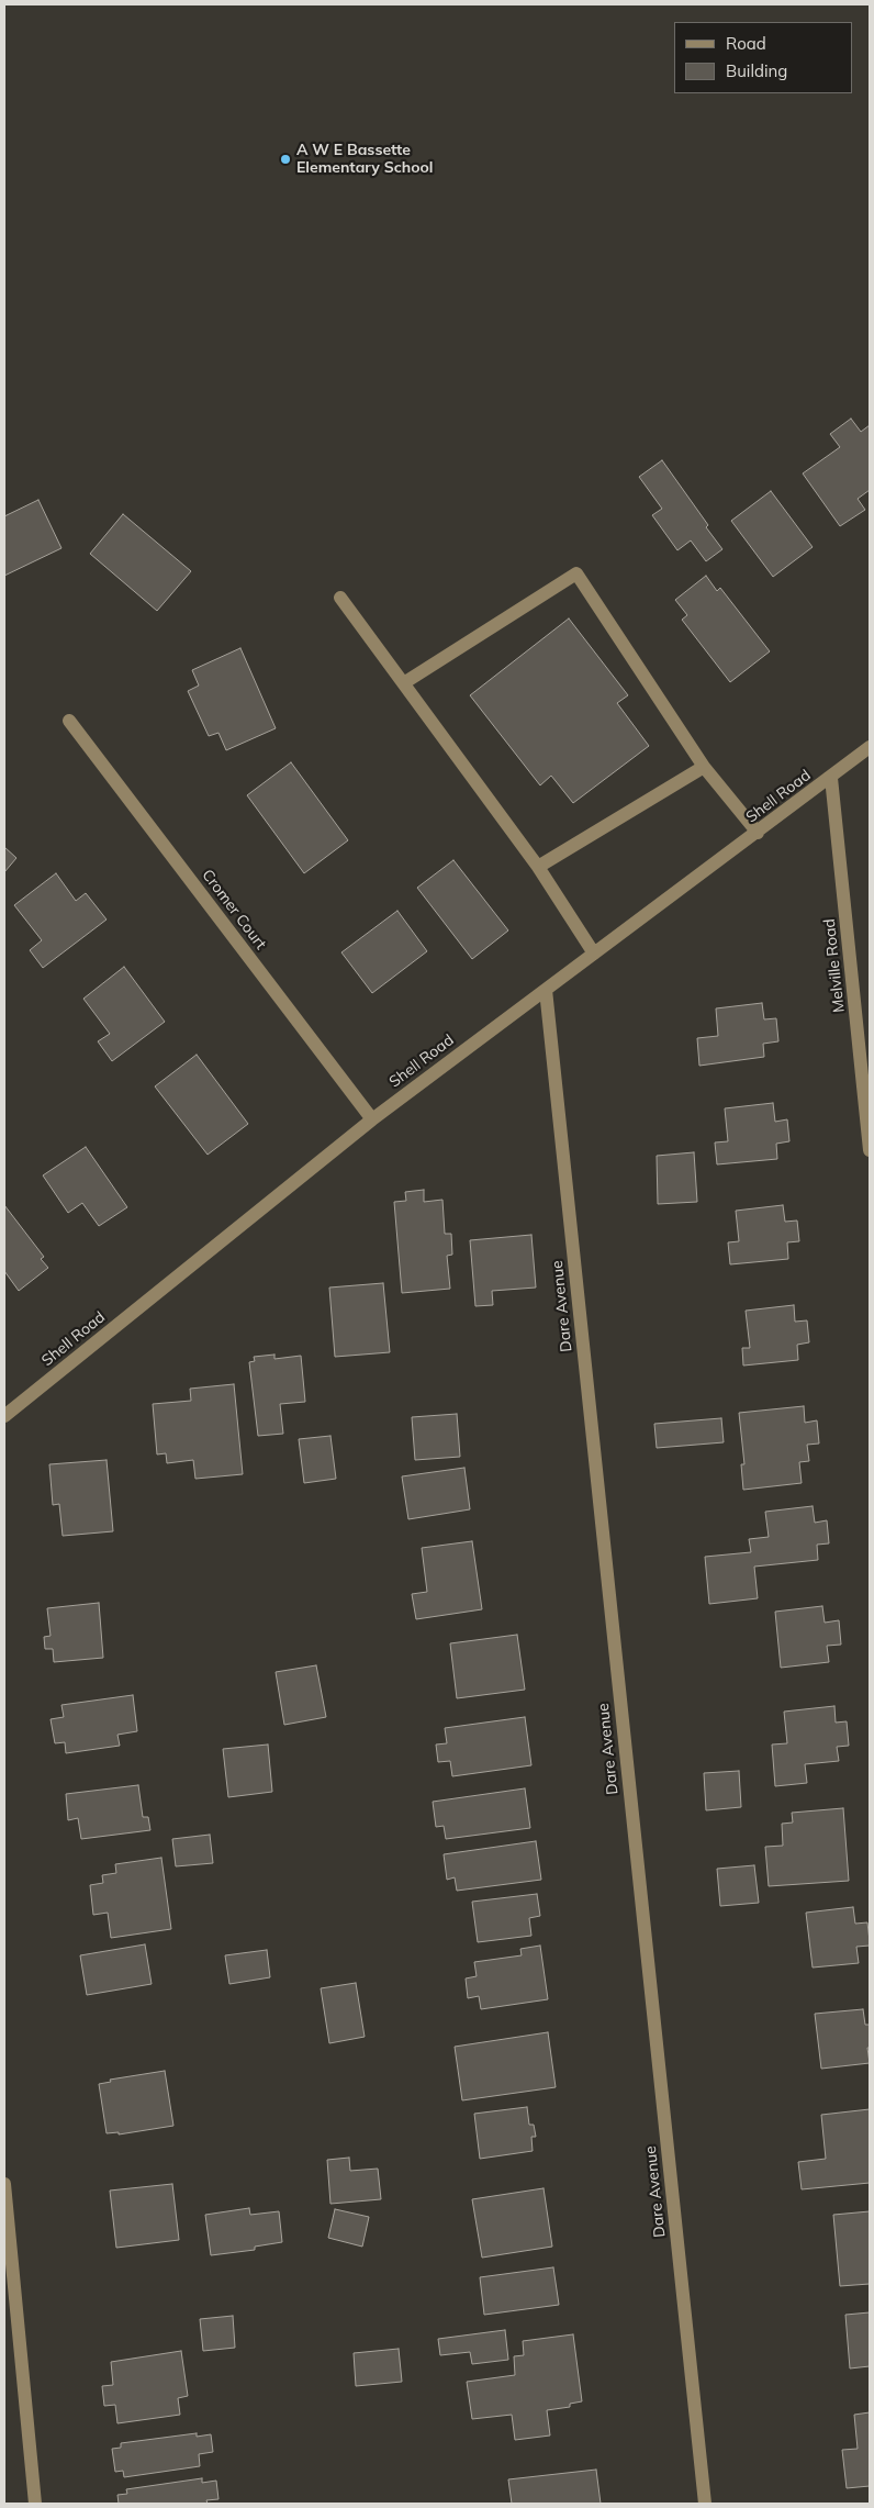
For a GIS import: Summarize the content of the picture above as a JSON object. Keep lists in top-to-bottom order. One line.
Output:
{"streets":{"street":["Shell Road","Cromer Court","Melville Road","Dare Avenue"]},"crossings":[["Shell Road","Cromer Court"],["Shell Road","Melville Road"],["Shell Road","Dare Avenue"]],"places":["A W E Bassette Elementary School"],"legend":["Road","Building"]}
